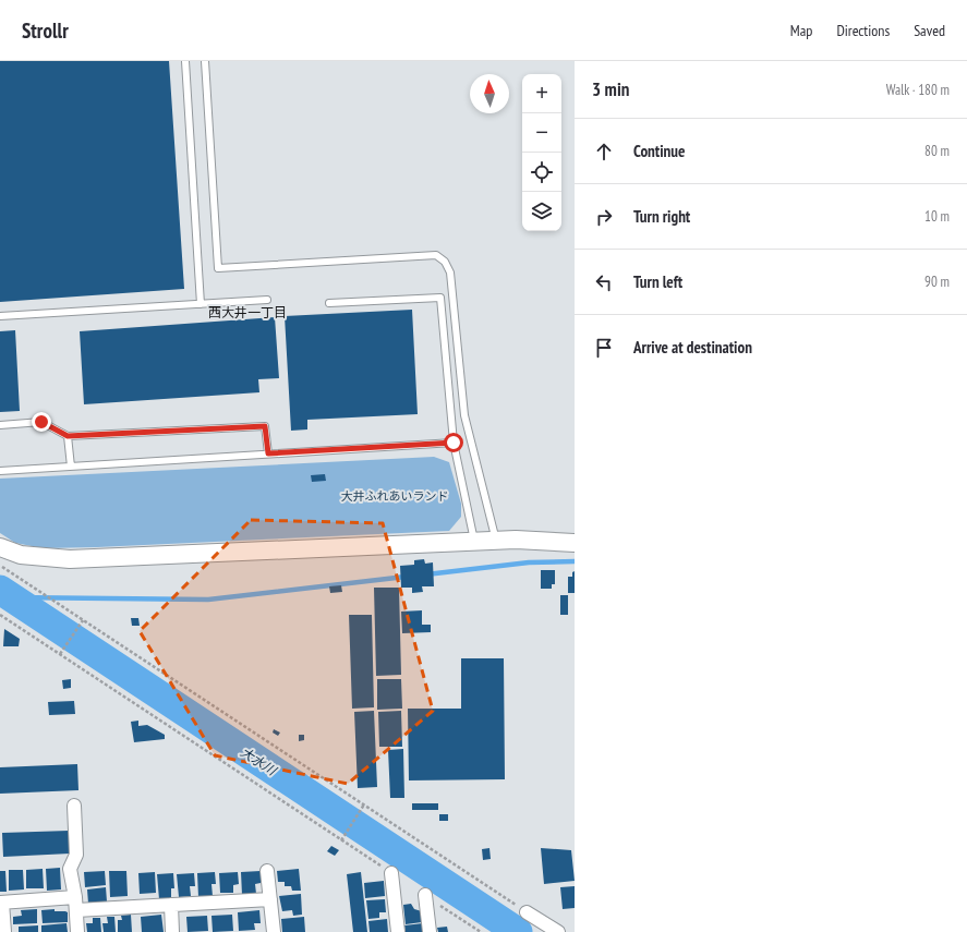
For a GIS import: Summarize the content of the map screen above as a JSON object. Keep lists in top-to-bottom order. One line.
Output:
{"districts":["西大井一丁目"],"water":["大水川"],"parks":["大井ふれあいランド"],"north":"top","page":{"header":"Strollr","nav":["Map","Directions","Saved"],"heading":["3 min","Walk · 180 m"],"map_buttons":["+","−"],"list":[["Continue","80 m"],["Turn right","10 m"],["Turn left","90 m"],"Arrive at destination"]}}
